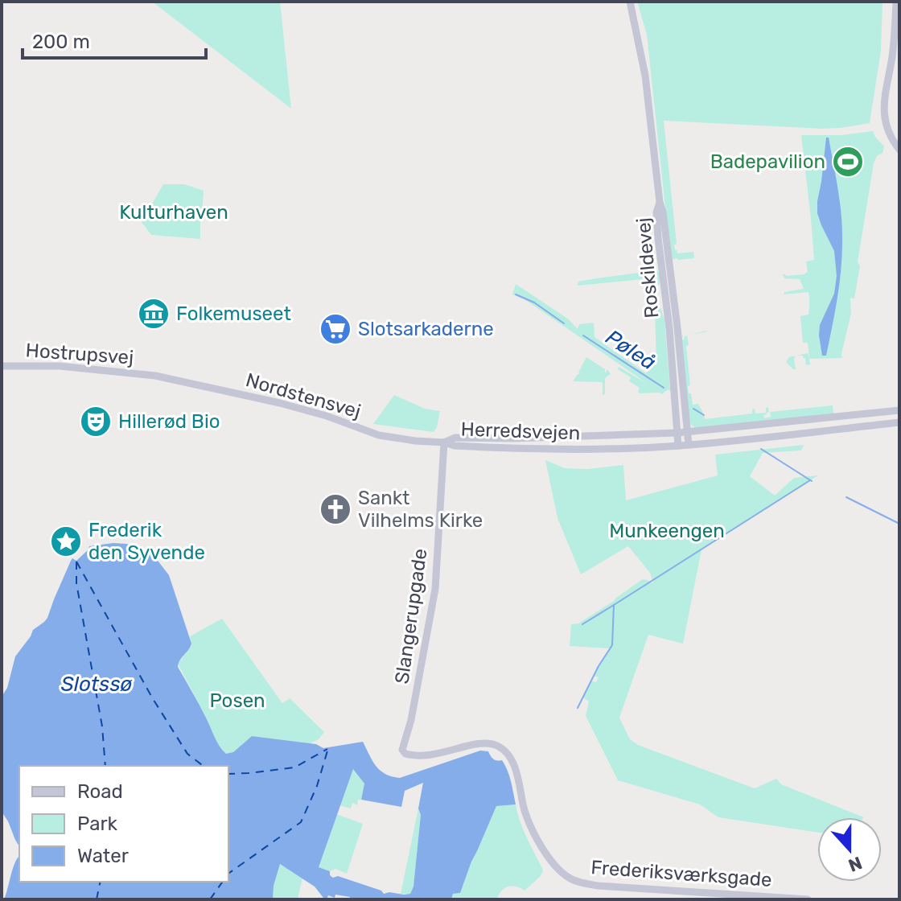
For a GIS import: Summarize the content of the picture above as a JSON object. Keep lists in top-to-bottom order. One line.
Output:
{"streets":{"street":["Roskildevej","Hostrupsvej","Nordstensvej","Herredsvejen","Slangerupgade","Frederiksværksgade"]},"crossings":[["Roskildevej","Herredsvejen"],["Hostrupsvej","Nordstensvej"],["Nordstensvej","Herredsvejen"],["Nordstensvej","Slangerupgade"],["Herredsvejen","Slangerupgade"],["Slangerupgade","Frederiksværksgade"]],"water":["Pøleå","Slotssø"],"parks":["Kulturhaven","Munkeengen","Posen"],"places":{"sports":["Badepavilion"],"museum":["Folkemuseet"],"supermarket":["Slotsarkaderne"],"theatre":["Hillerød Bio"],"church":["Sankt Vilhelms Kirke"],"place":["Frederik den Syvende"]},"legend":["Road","Park","Water"],"scale_bar":"200 m","north":"bottom"}
